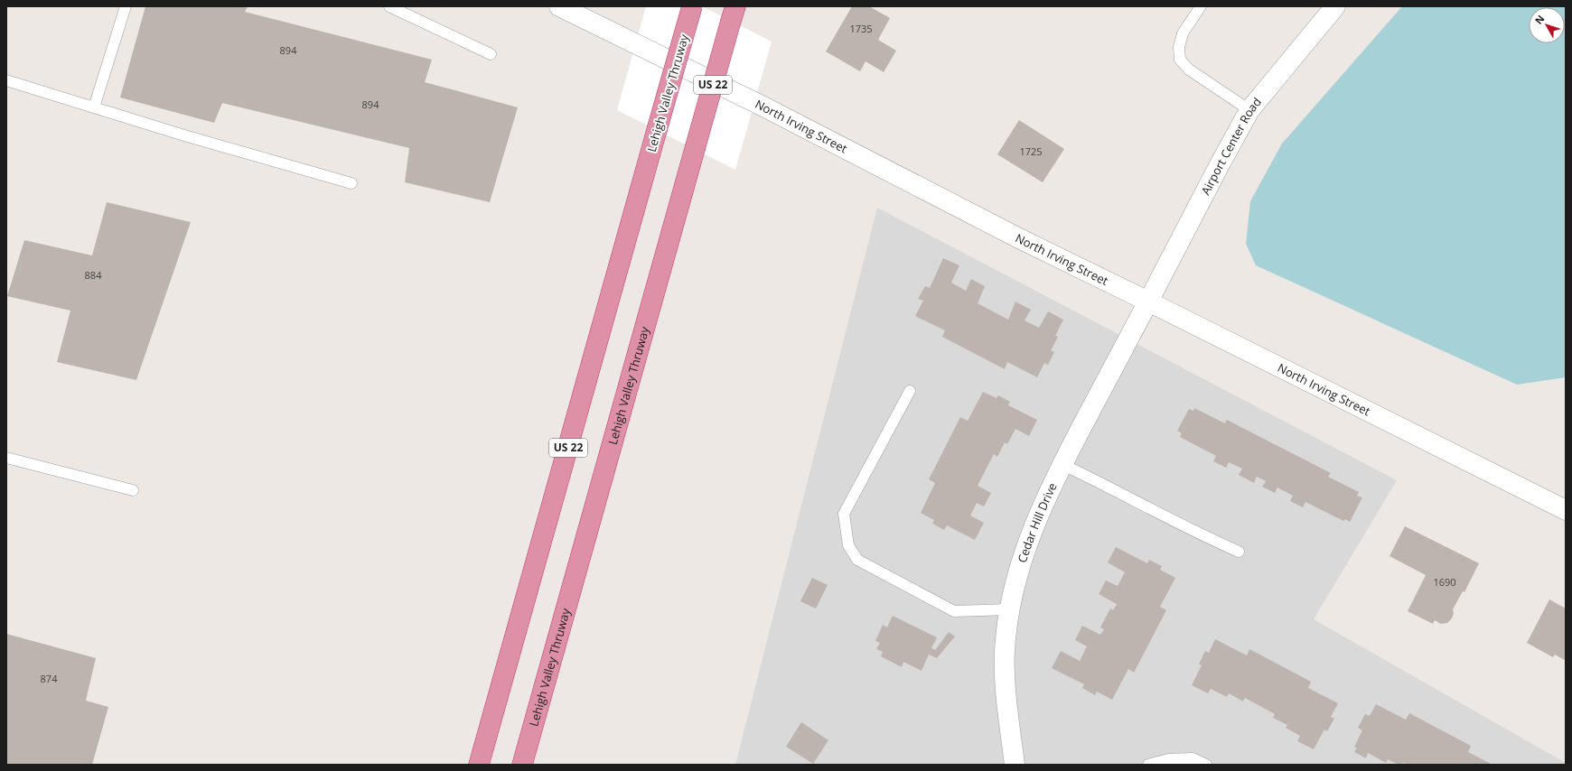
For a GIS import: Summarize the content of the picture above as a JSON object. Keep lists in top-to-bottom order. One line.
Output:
{"streets":{"highway":["US 22","Lehigh Valley Thruway"],"street":["North Irving Street","Airport Center Road","Cedar Hill Drive"]},"crossings":[["North Irving Street","Airport Center Road"],["North Irving Street","Cedar Hill Drive"],["Airport Center Road","Cedar Hill Drive"]],"house_numbers":["1735","894","894","1725","884","1690","874"],"north":"top left"}
